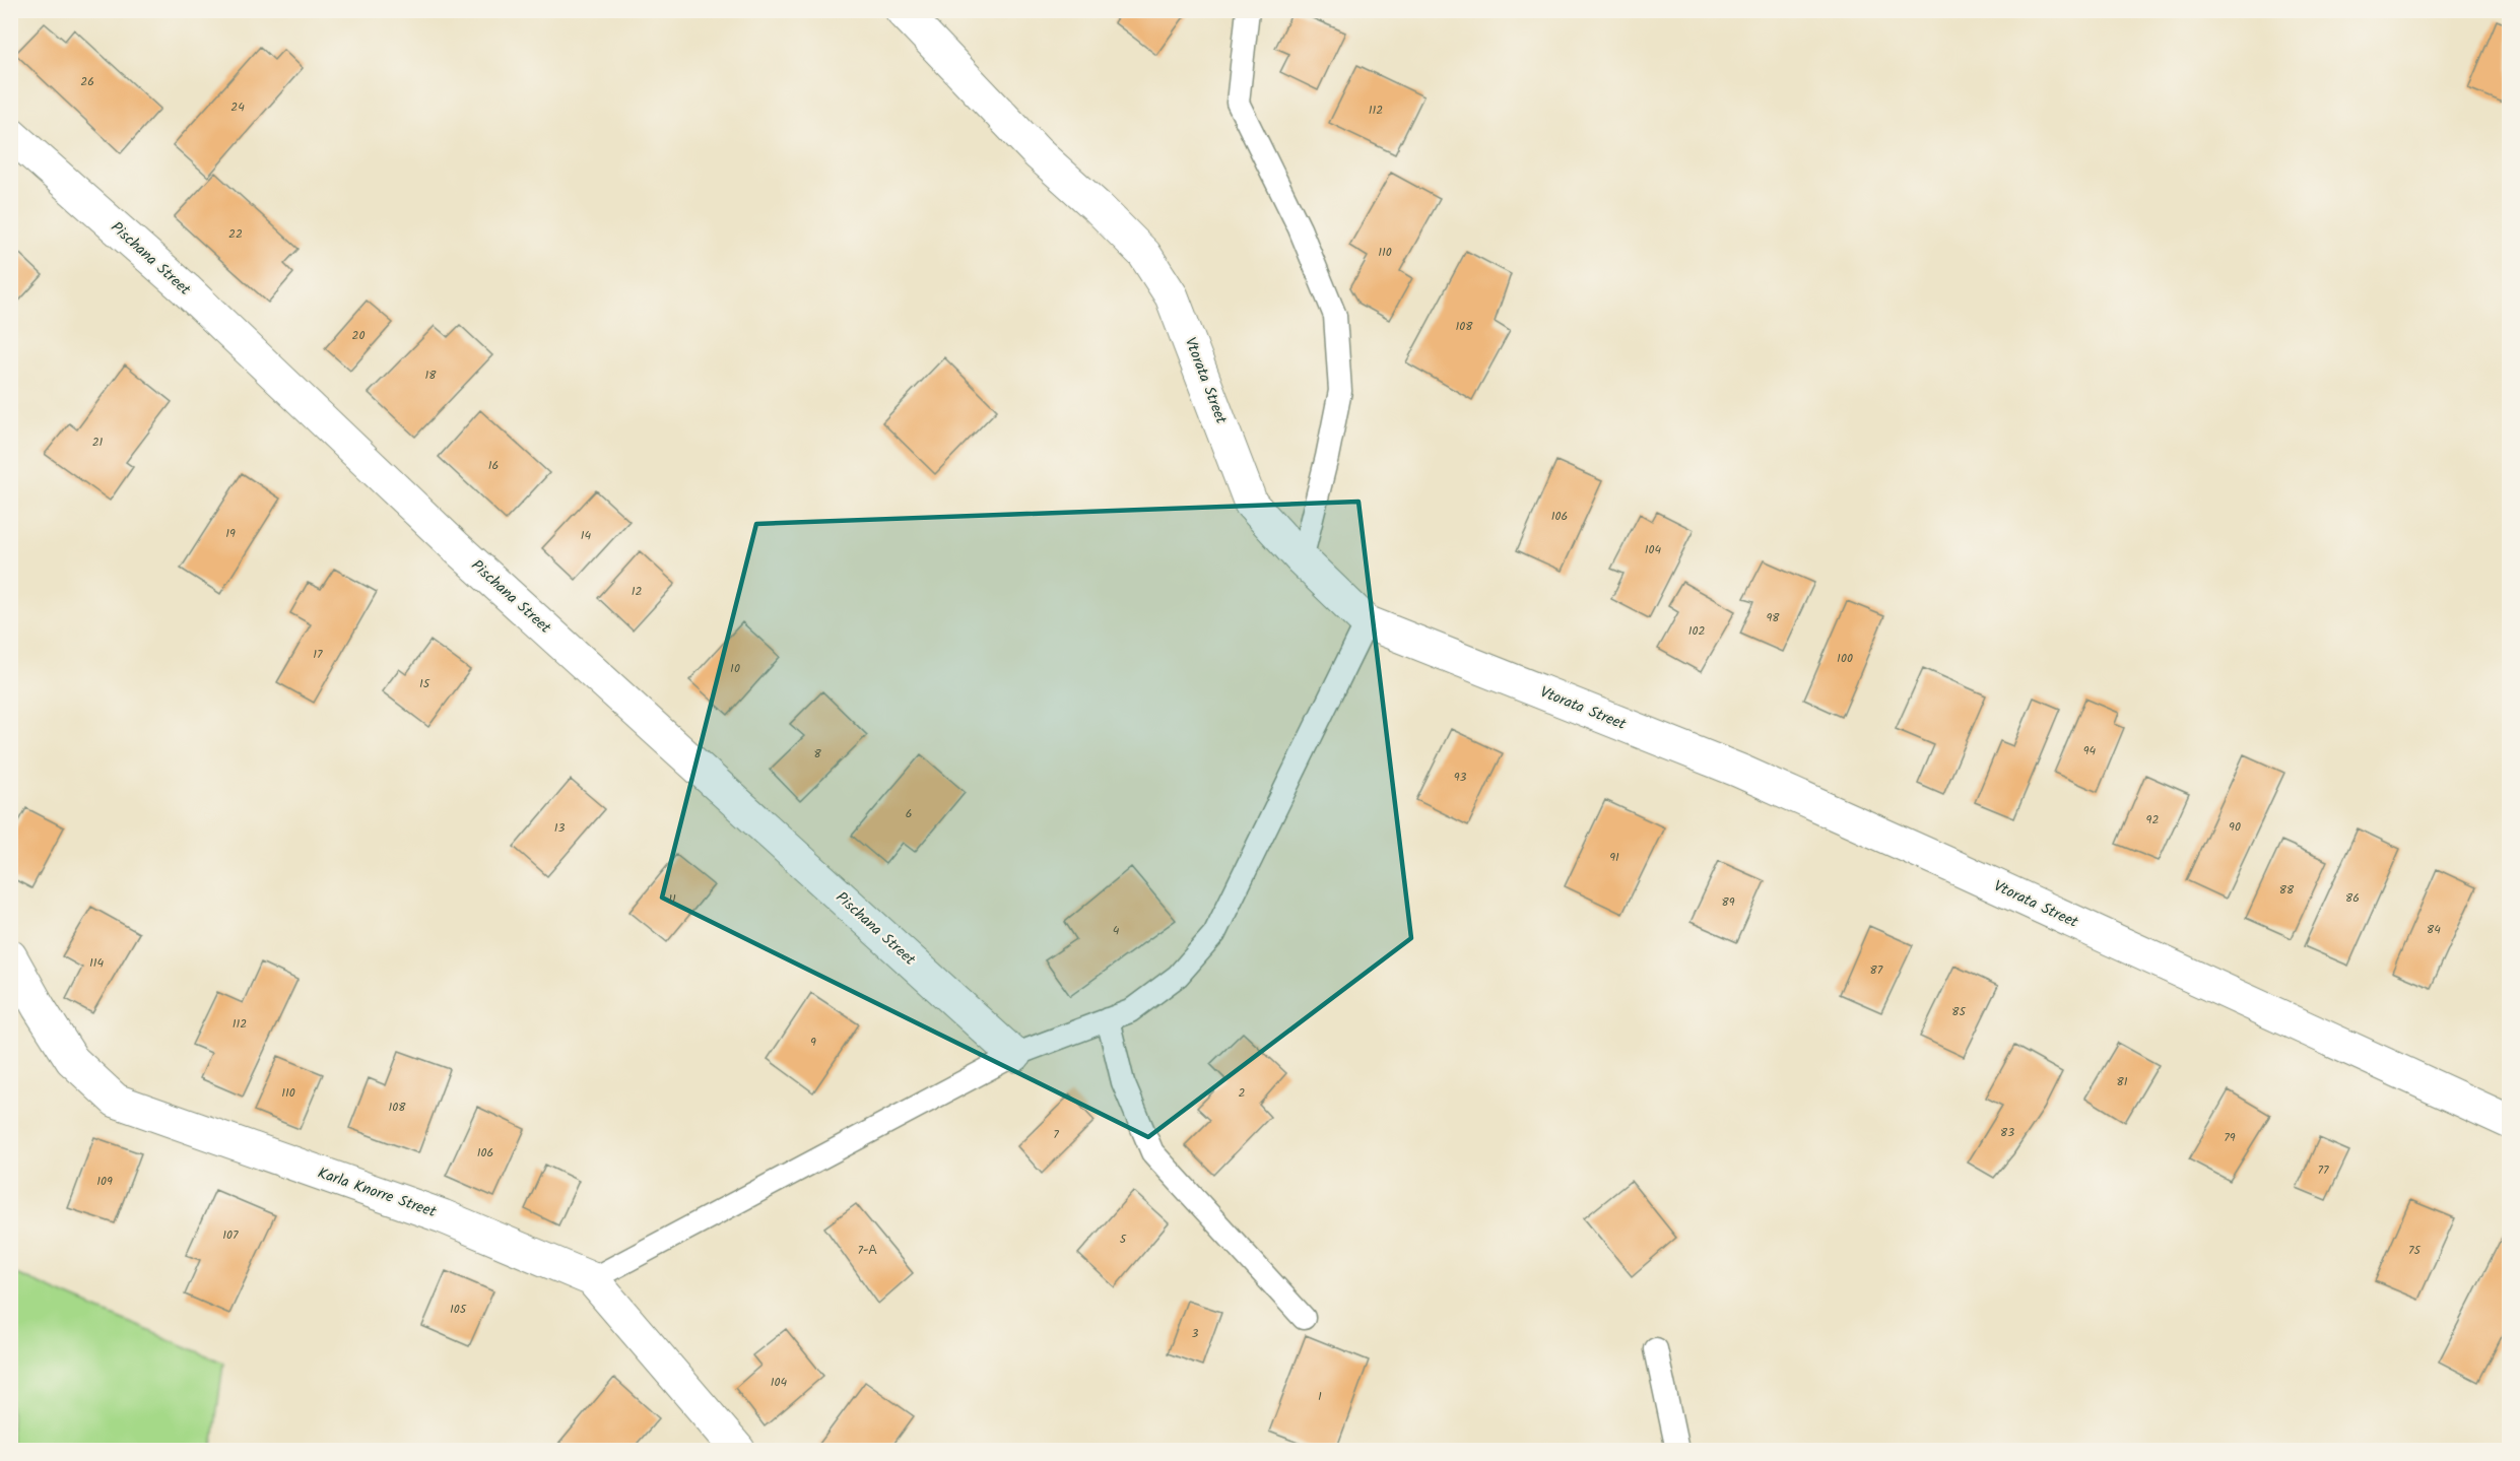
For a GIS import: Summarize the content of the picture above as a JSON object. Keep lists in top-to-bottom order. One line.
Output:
{"streets":{"street":["Pischana Street","Vtorata Street","Karla Knorre Street"]},"house_numbers":["26","24","112","22","110","108","20","18","21","16","106","19","14","104","12","98","102","17","100","10","15","94","8","93","6","92","90","13","91","88","86","11","89","84","4","114","87","85","112","9","81","110","2","108","83","7","79","106","77","109","107","5","7-А","75","105","3","104","1"]}
